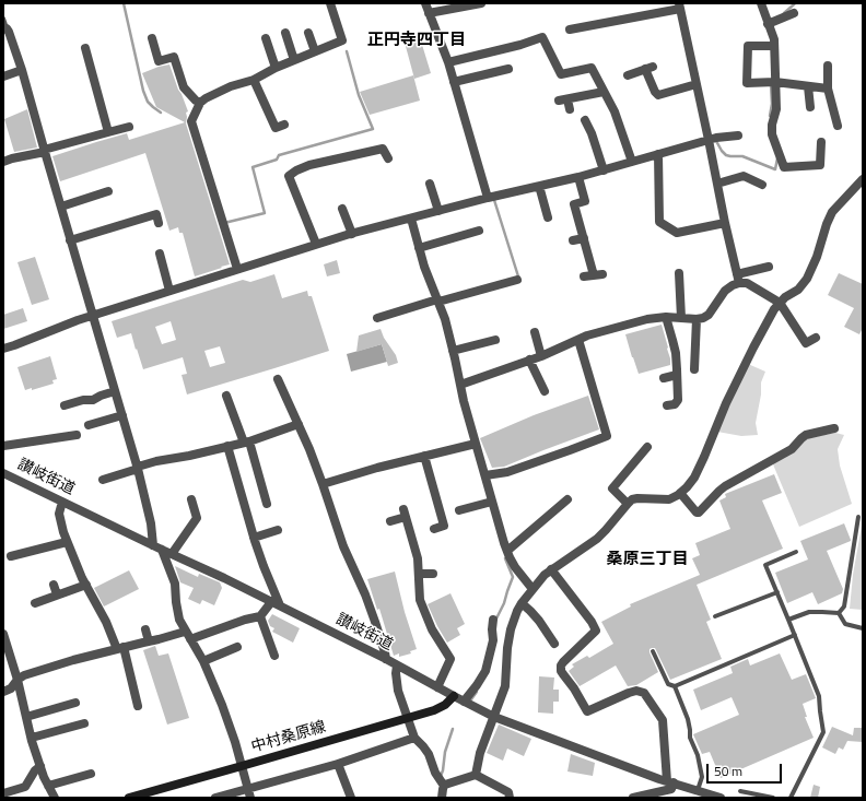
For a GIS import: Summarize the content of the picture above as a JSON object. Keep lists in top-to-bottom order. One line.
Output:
{"streets":{"street":["讃岐街道","中村桑原線"]},"crossings":[["讃岐街道","中村桑原線"]],"districts":["正円寺四丁目","桑原三丁目"],"scale_bar":"50 m"}
